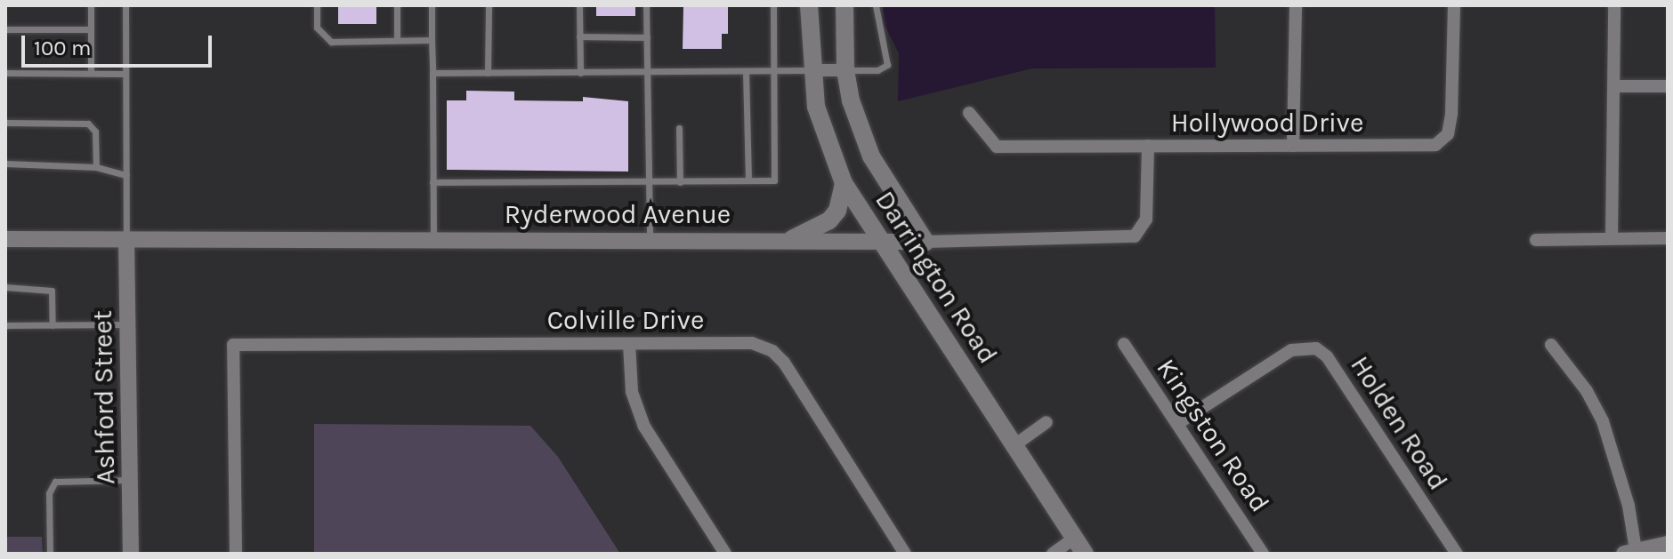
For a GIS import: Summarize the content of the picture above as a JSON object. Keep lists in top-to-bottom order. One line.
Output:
{"streets":{"main road":["Darrington Road"],"street":["Hollywood Drive","Ryderwood Avenue","Colville Drive","Ashford Street","Holden Road","Kingston Road"]},"crossings":[["Hollywood Drive","Ryderwood Avenue"],["Ryderwood Avenue","Darrington Road"],["Ryderwood Avenue","Ashford Street"],["Holden Road","Kingston Road"]],"scale_bar":"100 m"}
